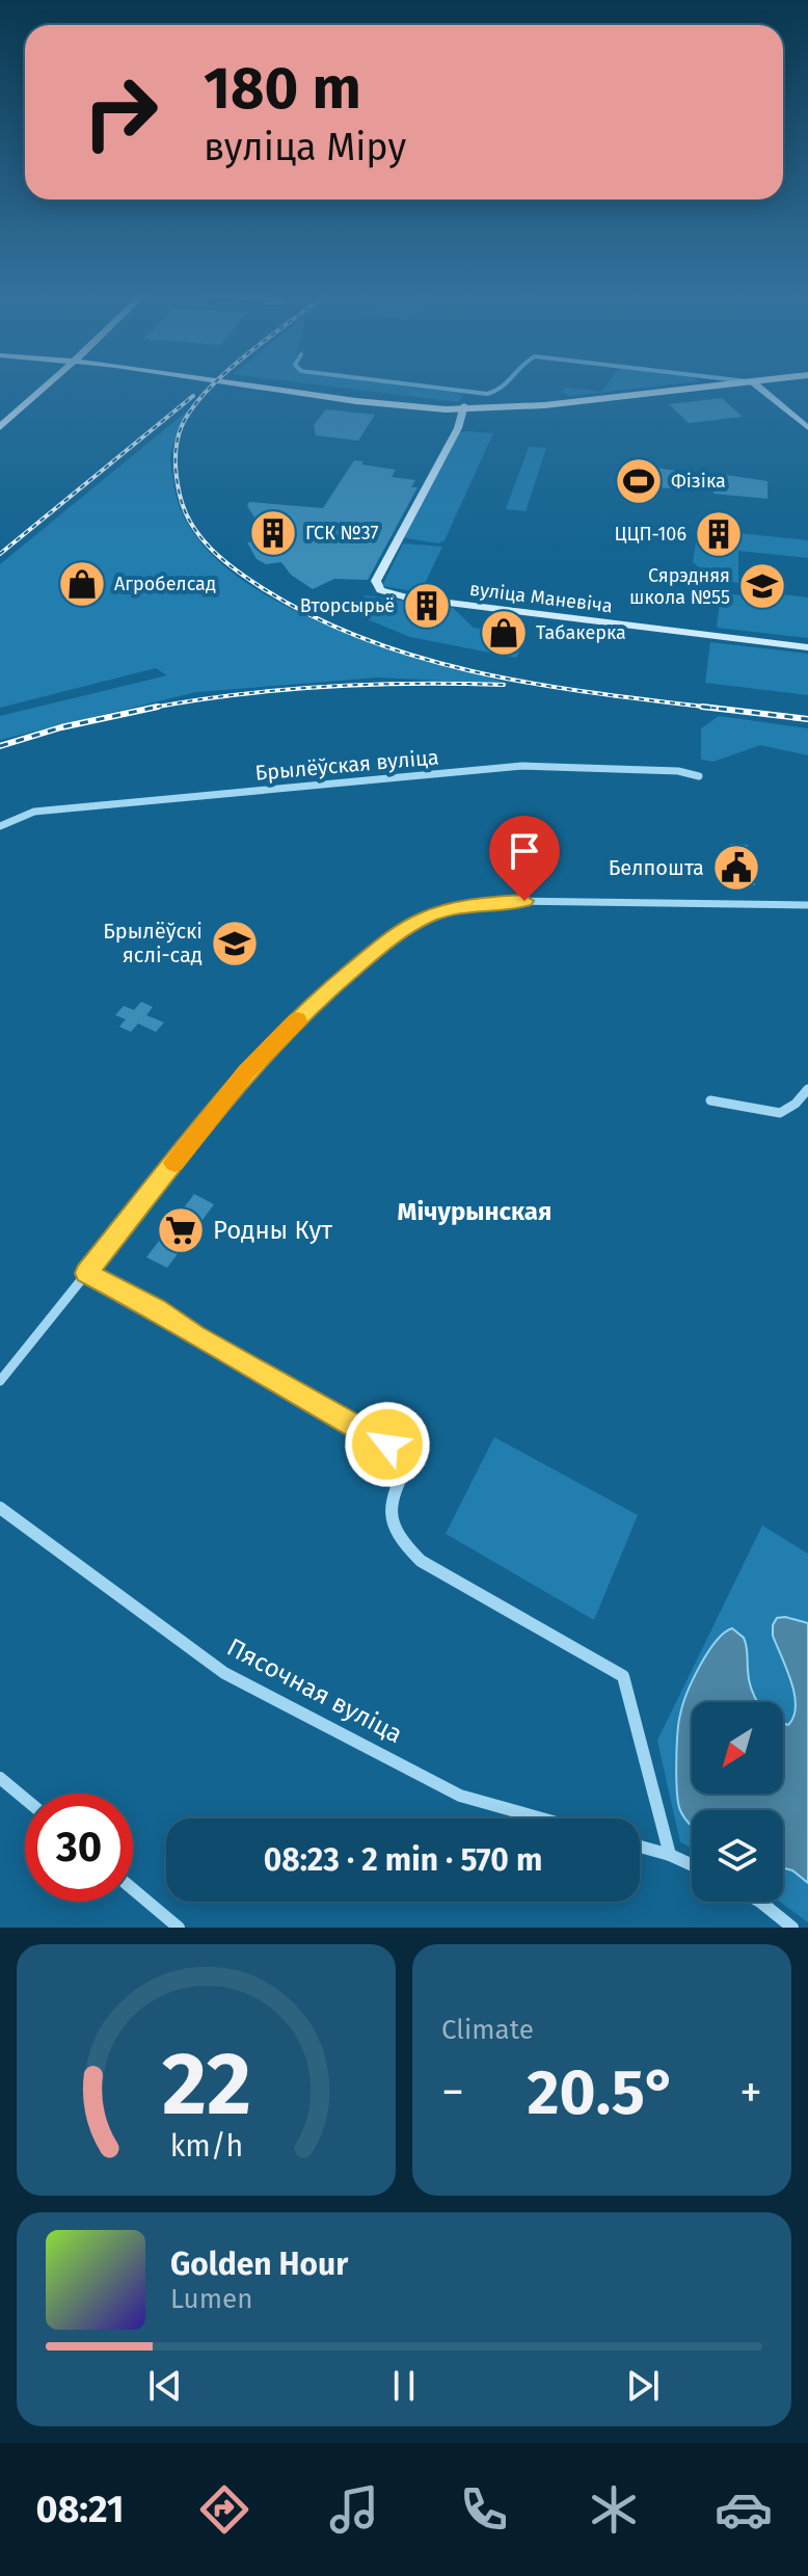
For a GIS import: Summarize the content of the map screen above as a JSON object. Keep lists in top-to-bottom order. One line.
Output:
{"streets":{"street":["вуліца Маневіча","Брылёўская вуліца","Пясочная вуліца"]},"districts":["Мічурынская"],"places":{"sports":["Фізіка"],"building":["ГСК №37","ЦЦП-106","Вторсырьё"],"shop":["Агробелсад","Табакерка"],"school or university":["Сярэдняя школа №55","Брылёўскі яслі-сад"],"public building":["Белпошта"],"supermarket":["Родны Кут"]},"north":"bottom left","page":{"turn":["180 m","вуліца Міру"],"limit":"30","trip":"08:23 · 2 min · 570 m","tile":"Climate","heat":["−","20.5°","+"],"song":["Golden Hour","Lumen"],"tabs":"08:21","gauge":["22","km/h"]}}
